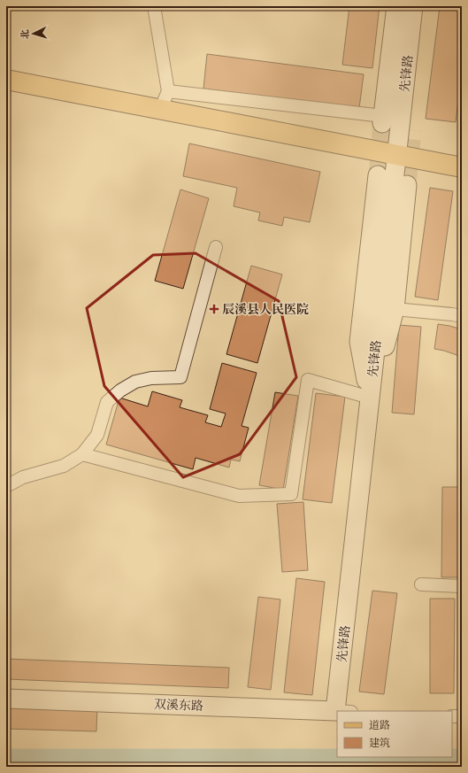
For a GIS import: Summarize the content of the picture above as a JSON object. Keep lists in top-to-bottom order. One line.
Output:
{"streets":{"main road":["先锋路","双溪东路"]},"places":{"health":["辰溪县人民医院"]},"legend":["道路","建筑"],"north":"left"}
